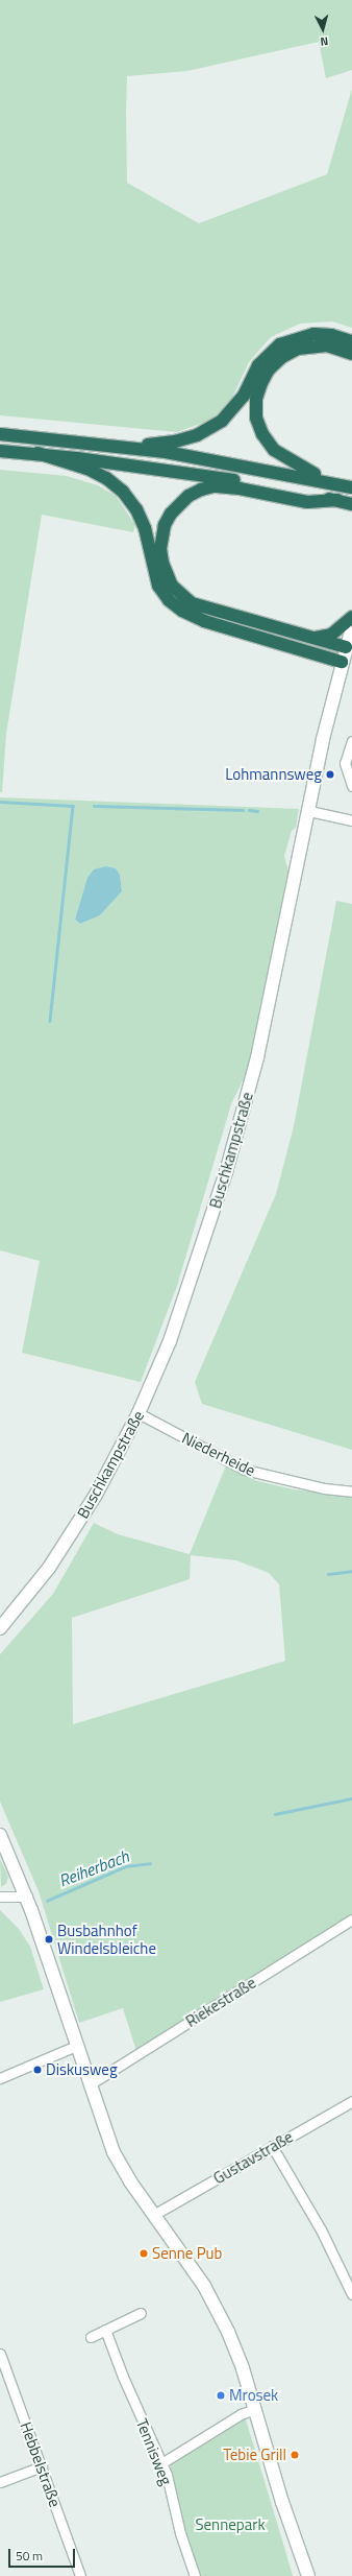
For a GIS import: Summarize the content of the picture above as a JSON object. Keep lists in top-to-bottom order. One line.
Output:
{"streets":{"main road":["Buschkampstraße"],"street":["Niederheide","Riekestraße","Gustavstraße","Tennisweg","Hebbelstraße"]},"crossings":[["Buschkampstraße","Niederheide"]],"water":["Reiherbach"],"parks":["Sennepark"],"places":["Lohmannsweg","Busbahnhof Windelsbleiche","Diskusweg","Senne Pub","Mrosek","Tebie Grill"],"scale_bar":"50 m","north":"bottom"}
